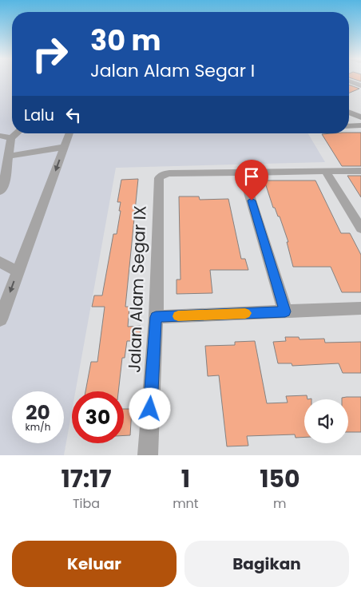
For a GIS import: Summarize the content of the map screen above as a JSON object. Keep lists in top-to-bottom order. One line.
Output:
{"streets":{"street":["Jalan Alam Segar IX"]},"page":{"turn":["30 m","Jalan Alam Segar I"],"then":"Lalu","speed":"20 km/h","limit":"30","eta":["17:17","Tiba","1","mnt","150","m"],"buttons":["Keluar","Bagikan"]}}
